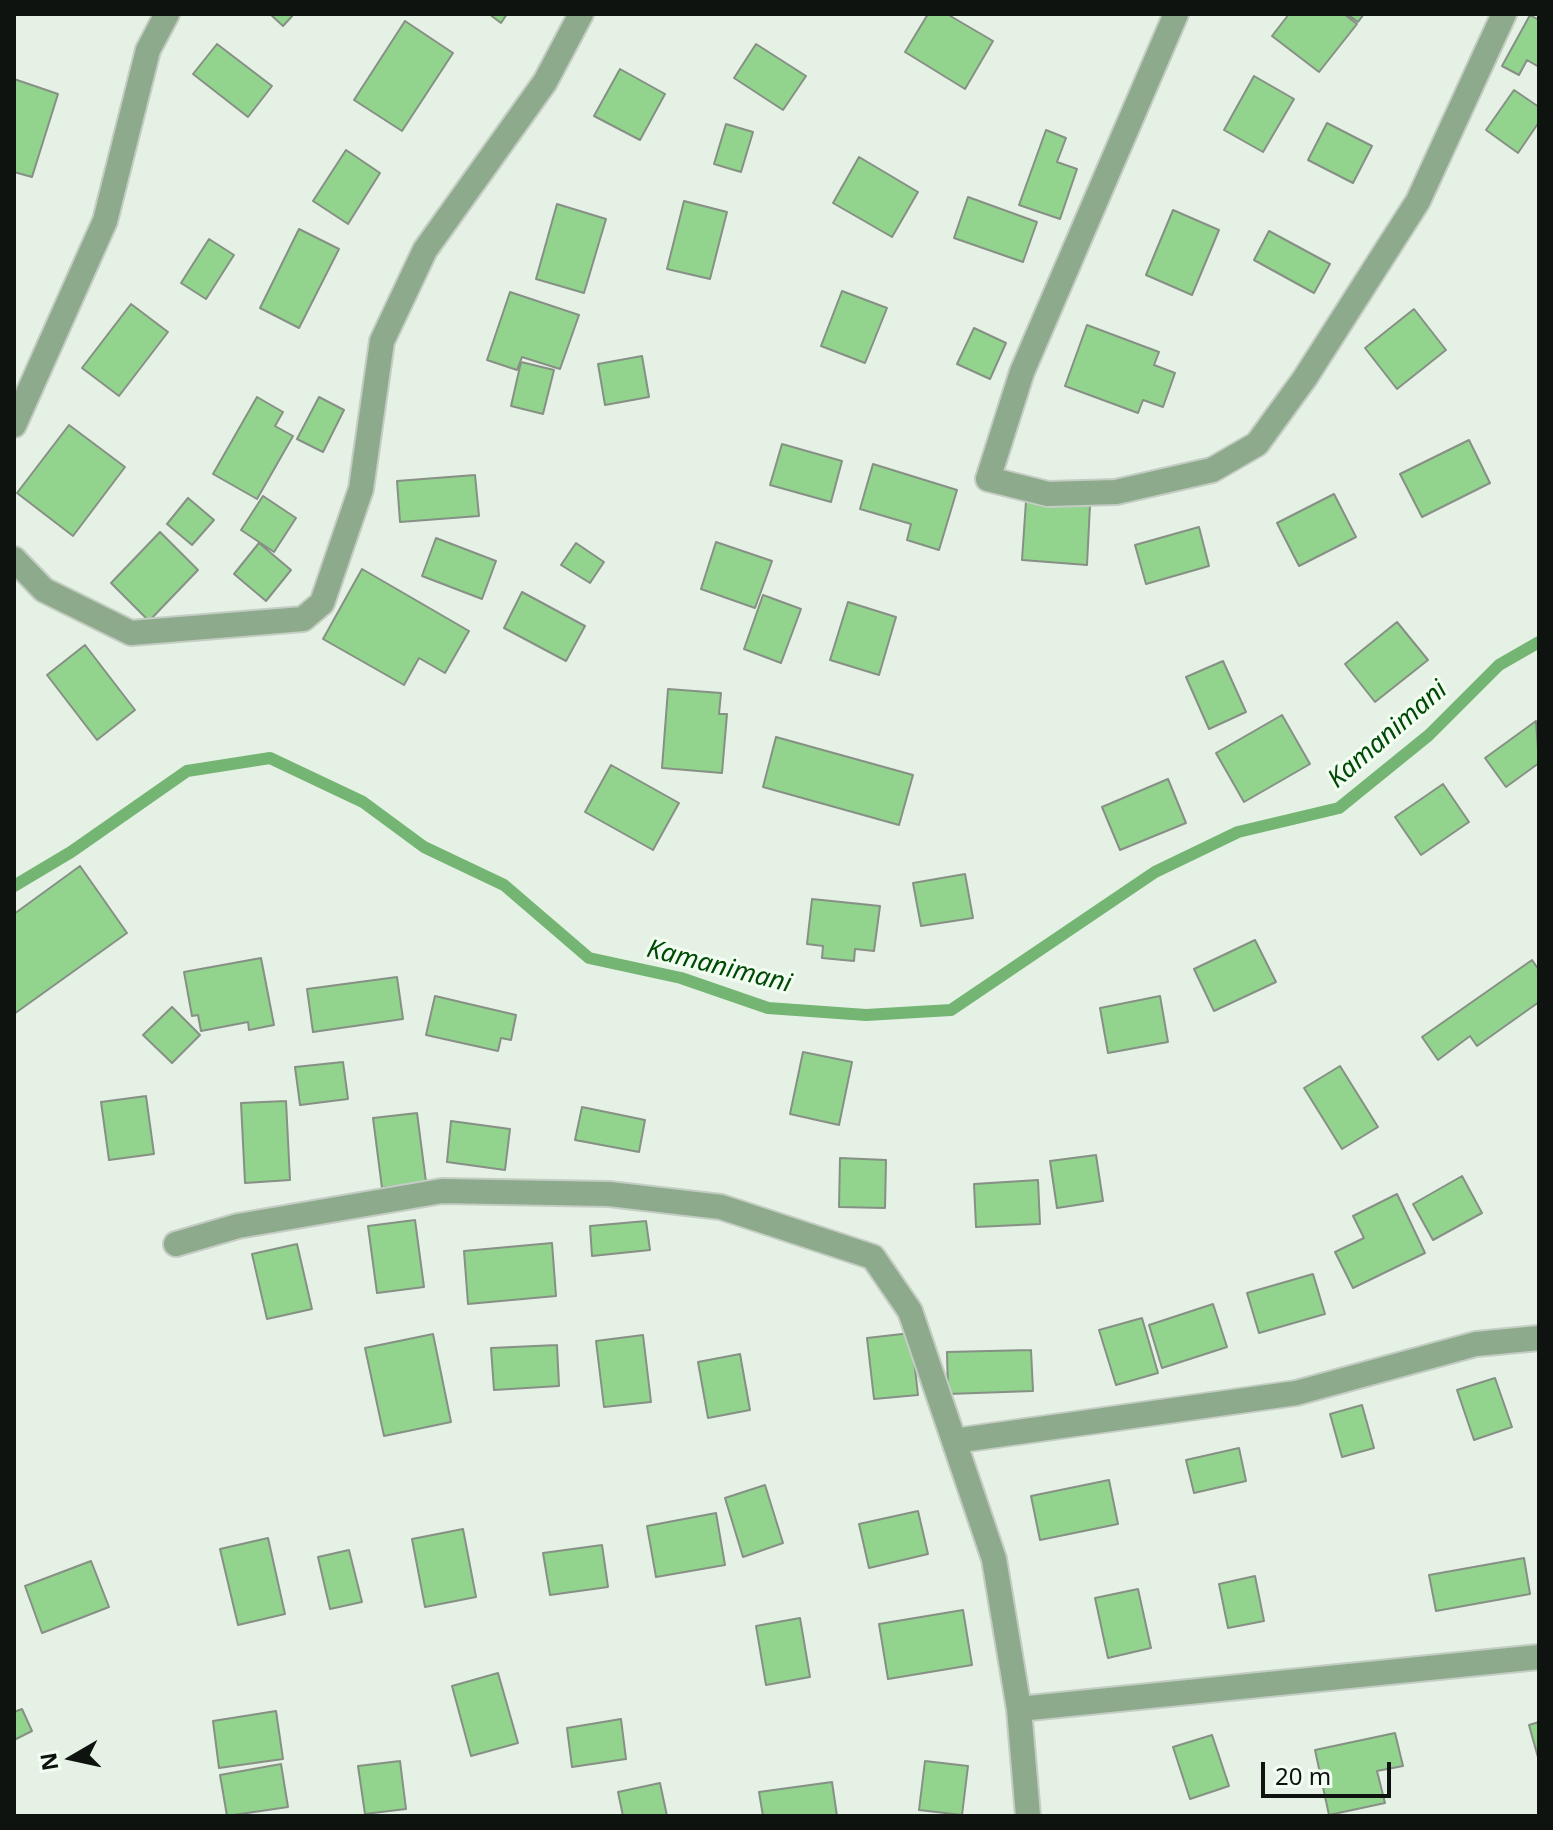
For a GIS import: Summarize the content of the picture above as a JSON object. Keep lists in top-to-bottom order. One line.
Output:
{"water":["Kamanimani"],"scale_bar":"20 m","north":"left"}
